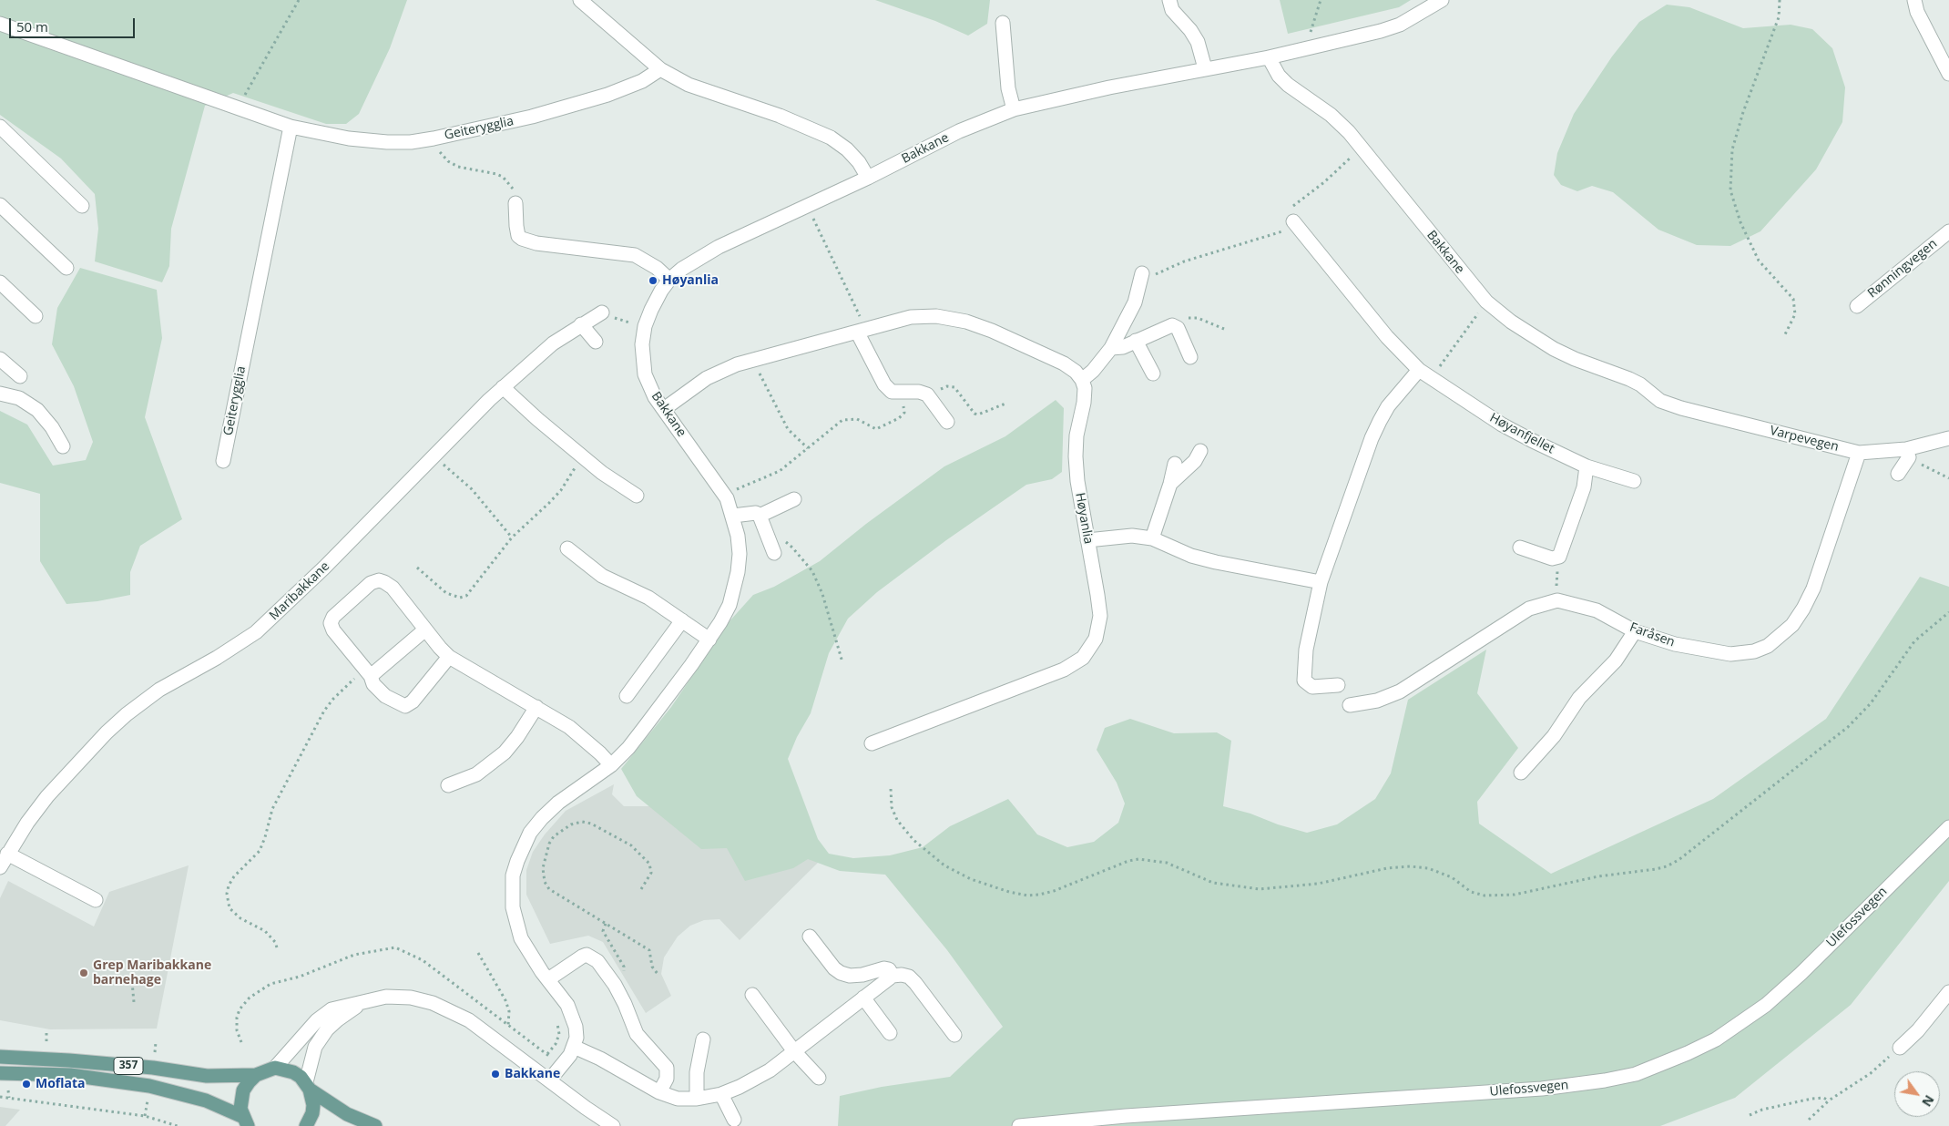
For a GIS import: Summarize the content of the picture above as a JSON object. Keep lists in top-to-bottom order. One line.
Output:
{"streets":{"main road":["357"],"street":["Geiterygglia","Bakkane","Rønningvegen","Høyanfjellet","Varpevegen","Høyanlia","Maribakkane","Faråsen","Ulefossvegen"]},"crossings":[["Bakkane","Varpevegen"],["Varpevegen","Faråsen"]],"places":["Høyanlia","Grep Maribakkane barnehage","Bakkane","Moflata"],"scale_bar":"50 m","north":"bottom right"}
